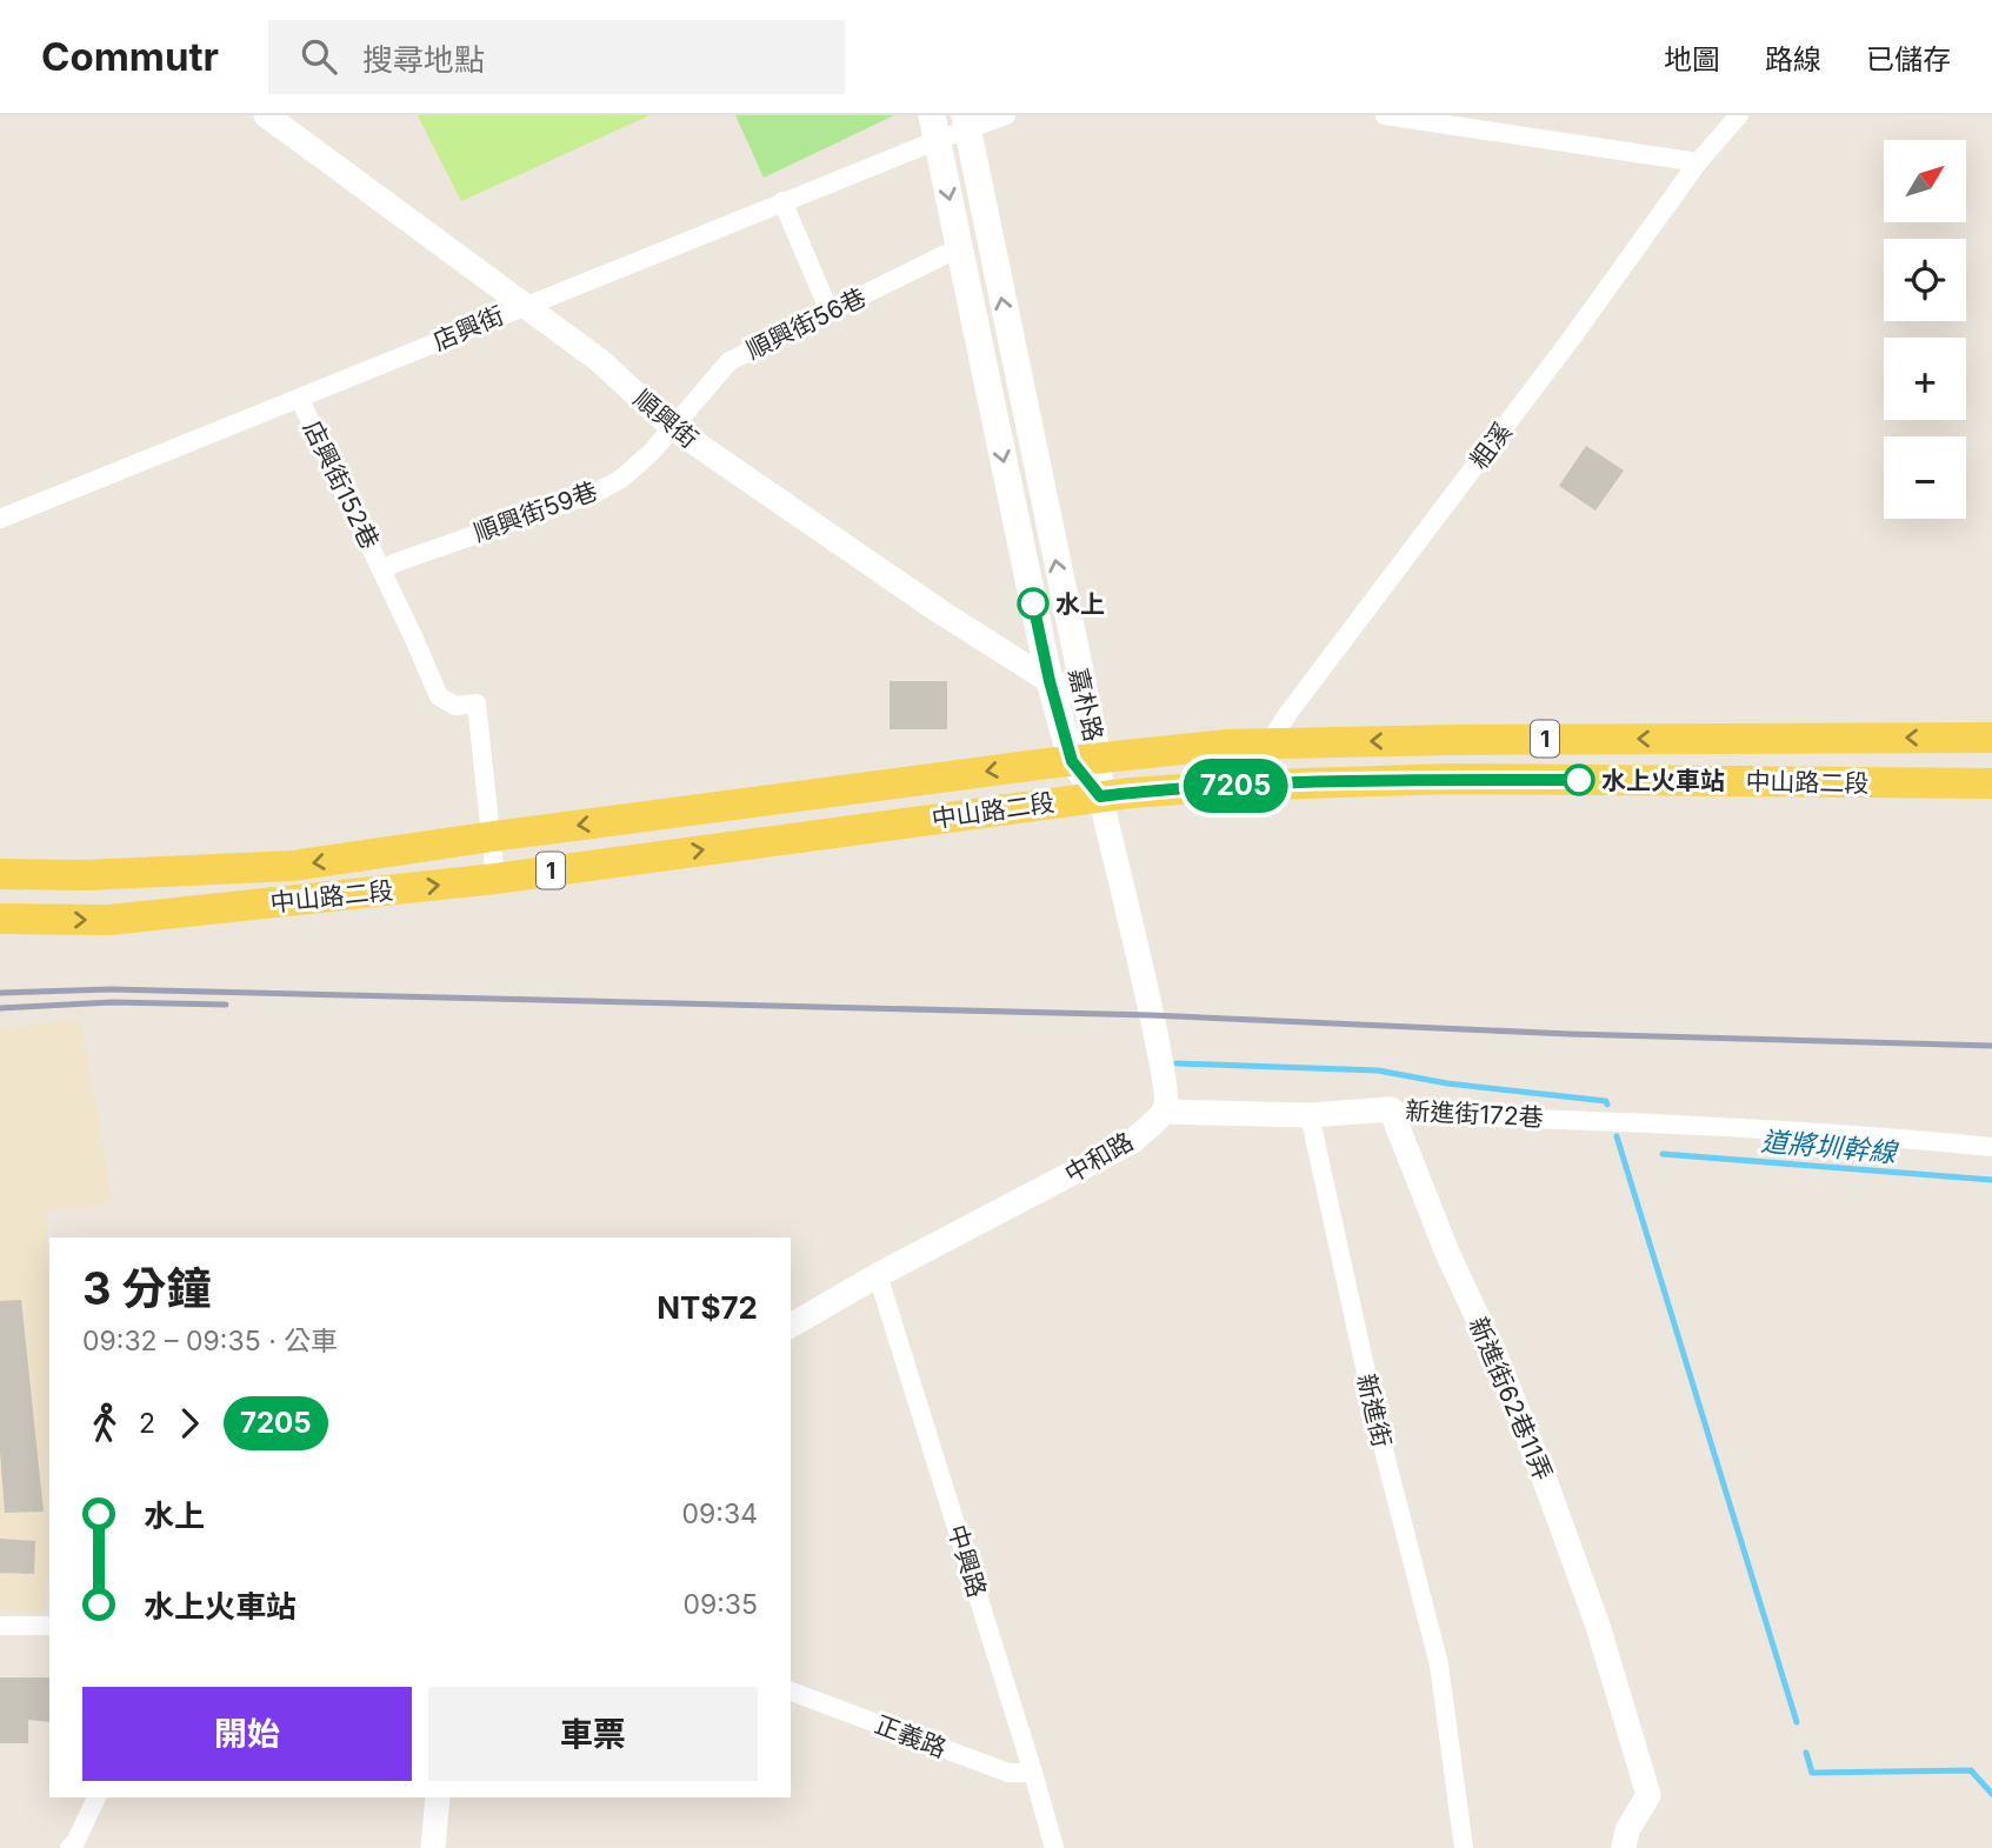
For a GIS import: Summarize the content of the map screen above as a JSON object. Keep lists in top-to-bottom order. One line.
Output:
{"streets":{"main road":["嘉朴路","1","中山路二段"],"street":["順興街56巷","店興街","順興街","粗溪","店興街152巷","順興街59巷","新進街172巷","中和路","新進街62巷11弄","新進街","中興路","正義路"]},"crossings":[["順興街56巷","順興街"],["順興街56巷","順興街59巷"],["順興街56巷","嘉朴路"],["店興街","順興街"],["店興街","店興街152巷"],["店興街","嘉朴路"],["順興街","順興街59巷"],["順興街","嘉朴路"],["粗溪","中山路二段"],["店興街152巷","順興街59巷"],["店興街152巷","中山路二段"],["嘉朴路","中山路二段"],["1","中山路二段"],["新進街172巷","新進街62巷11弄"],["新進街172巷","新進街"],["中和路","中興路"],["中興路","正義路"]],"water":["道將圳幹線"],"places":["水上","水上火車站"],"lines":["bus line 7205"],"north":"top right","page":{"header":"Commutr","search":"搜尋地點","nav":["地圖","路線","已儲存"],"on_map":"7205","map_buttons":["+","−"],"heading":["3 分鐘","09:32 – 09:35 · 公車","NT$72"],"legs":["2","7205"],"list":[{"name":"水上","value":"09:34"},{"name":"水上火車站","value":"09:35"}],"buttons":["開始","車票"]}}
